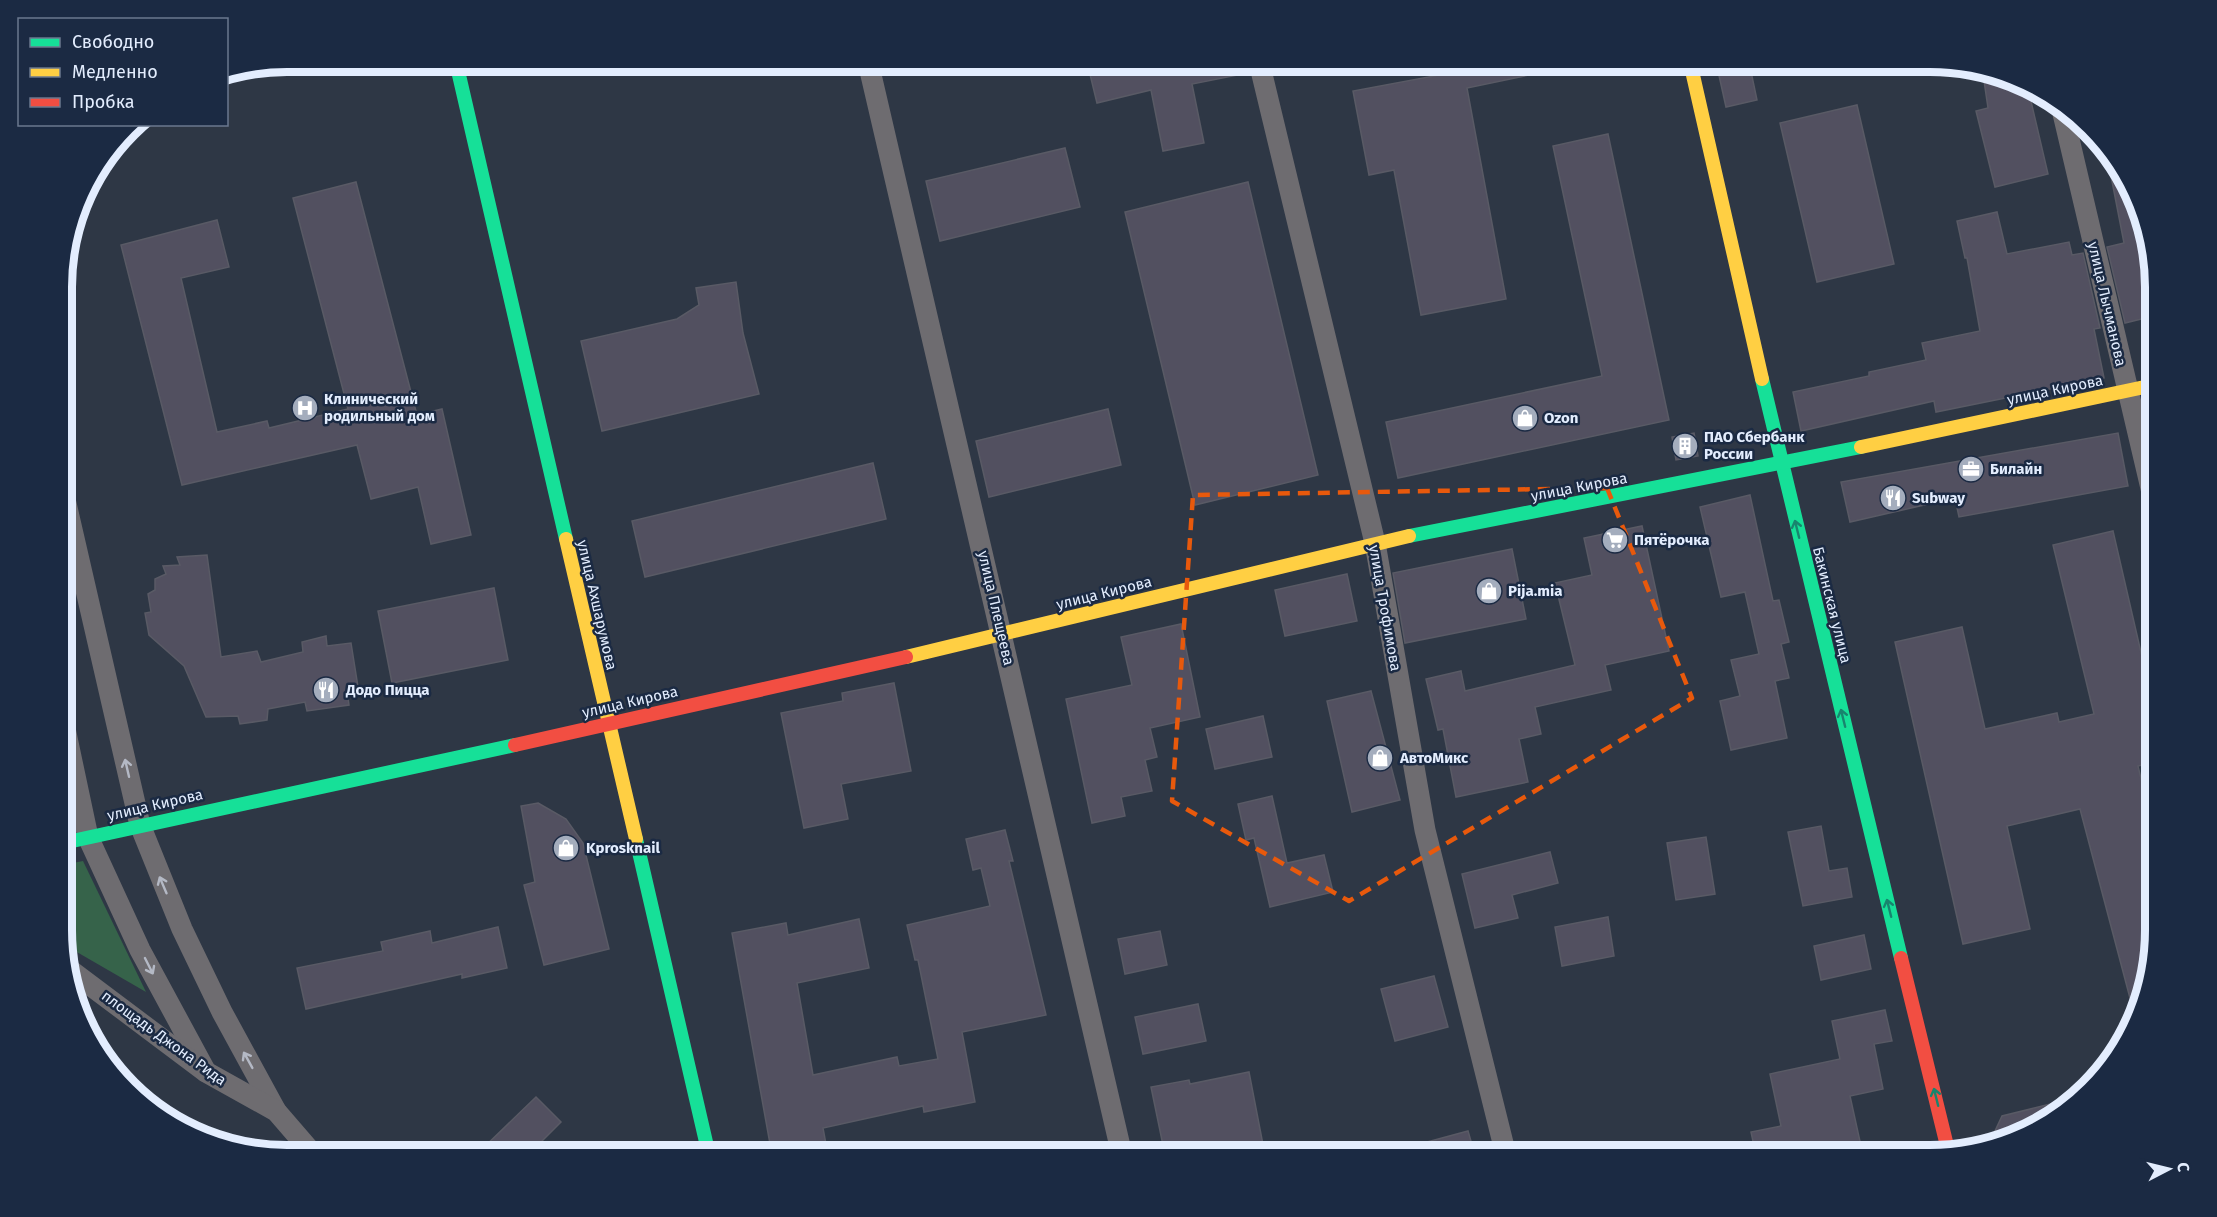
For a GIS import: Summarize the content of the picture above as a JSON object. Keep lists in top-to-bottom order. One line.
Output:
{"streets":{"main road":["улица Кирова","улица Ахшарумова","Бакинская улица"],"street":["улица Лычманова","улица Плещеева","улица Трофимова","площадь Джона Рида"]},"crossings":[["улица Лычманова","улица Кирова"],["улица Кирова","улица Ахшарумова"],["улица Кирова","Бакинская улица"],["улица Кирова","улица Плещеева"],["улица Кирова","улица Трофимова"]],"one_way":["Бакинская улица"],"places":{"hospital":["Клинический родильный дом"],"shop":["Ozon","Pija.mia","АвтоМикс","Kprosknail"],"building":["ПАО Сбербанк России"],"office":["Билайн"],"restaurant":["Subway","Додо Пицца"],"supermarket":["Пятёрочка"]},"legend":["Свободно","Медленно","Пробка"],"north":"right"}
